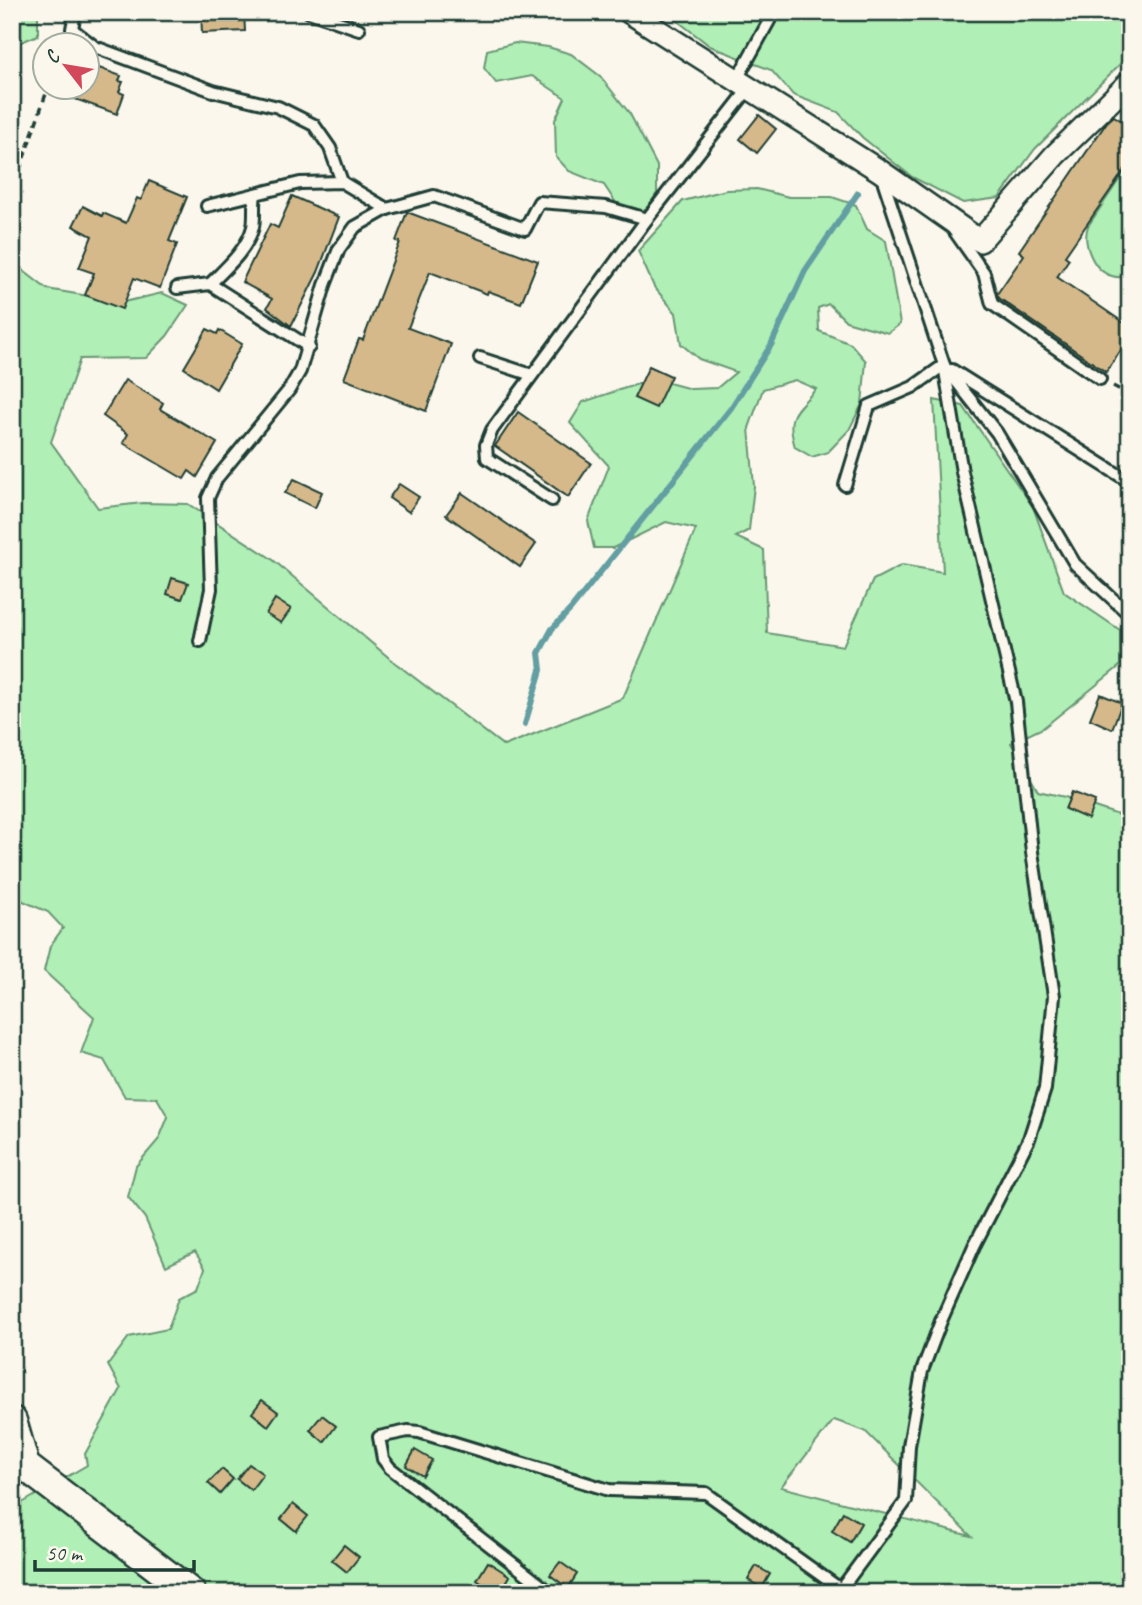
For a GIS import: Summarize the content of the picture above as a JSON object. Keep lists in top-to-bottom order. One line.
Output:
{"scale_bar":"50 m","north":"top left"}
